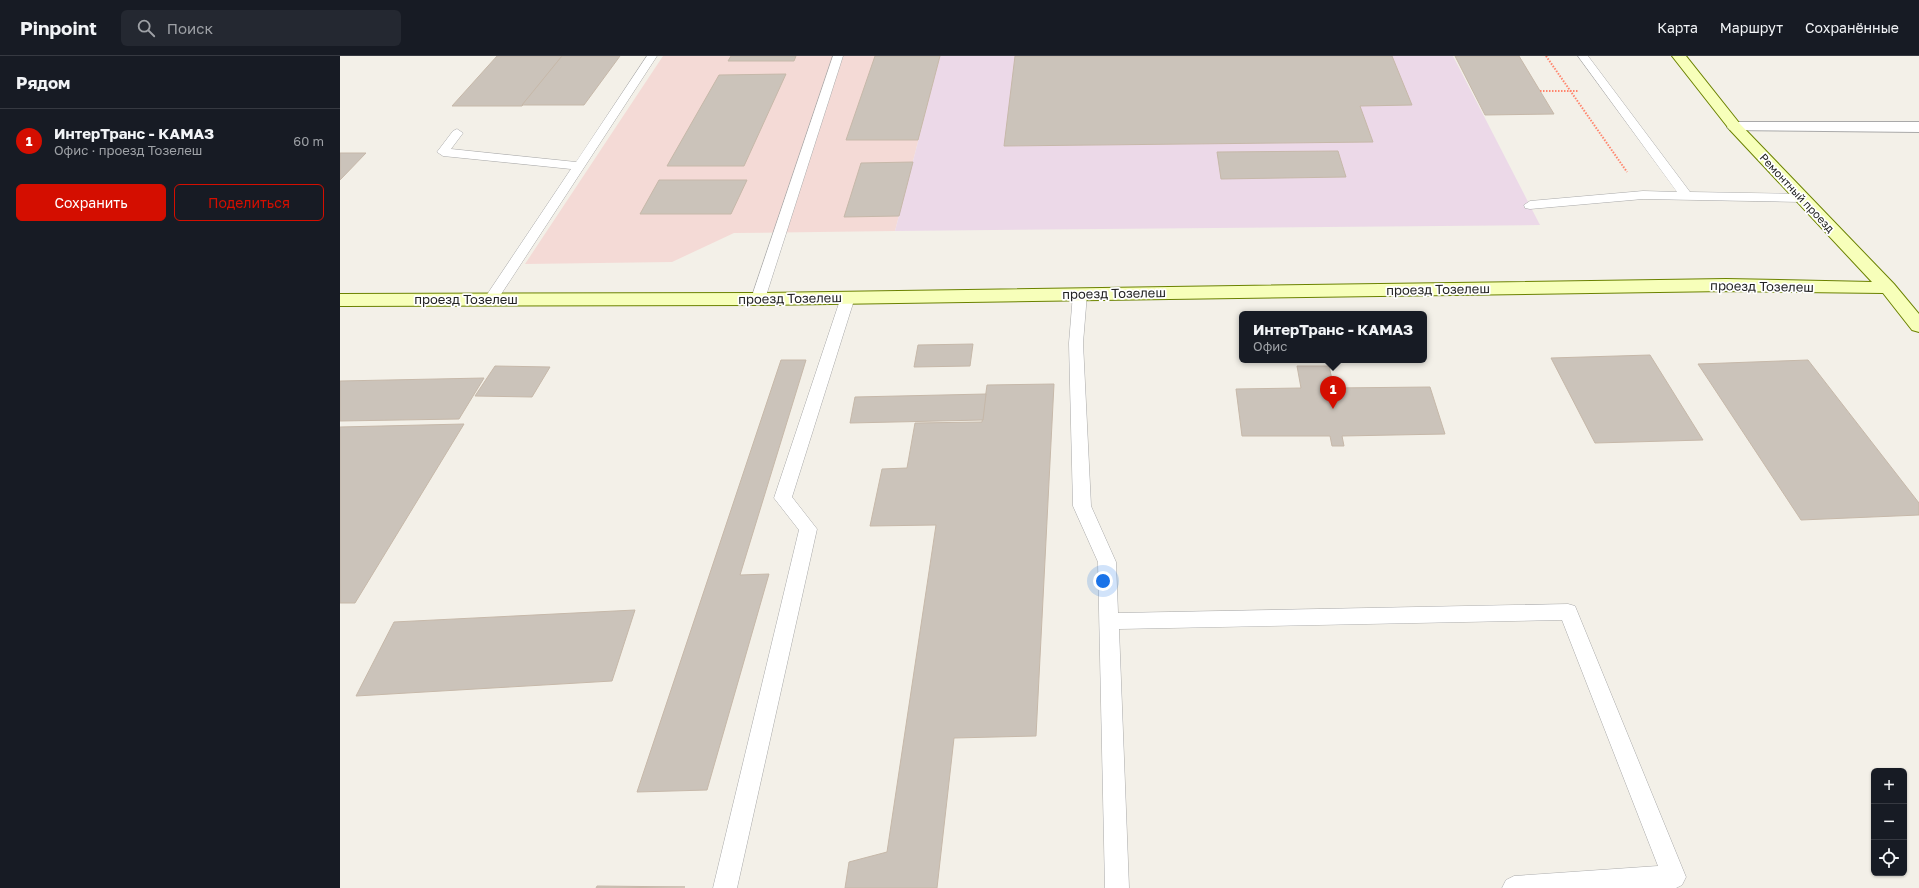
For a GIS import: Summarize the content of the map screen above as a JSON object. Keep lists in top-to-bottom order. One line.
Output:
{"streets":{"street":["Ремонтный проезд","проезд Тозелеш"]},"crossings":[["Ремонтный проезд","проезд Тозелеш"]],"page":{"header":"Pinpoint","search":"Поиск","nav":["Карта","Маршрут","Сохранённые"],"heading":"Рядом","list":[{"mark":"1","name":"ИнтерТранс - КАМАЗ","note":"Офис · проезд Тозелеш","value":"60 m"}],"buttons":["Сохранить","Поделиться"],"popup":["ИнтерТранс - КАМАЗ","Офис"],"pins":"1","map_buttons":["+","−"]}}
